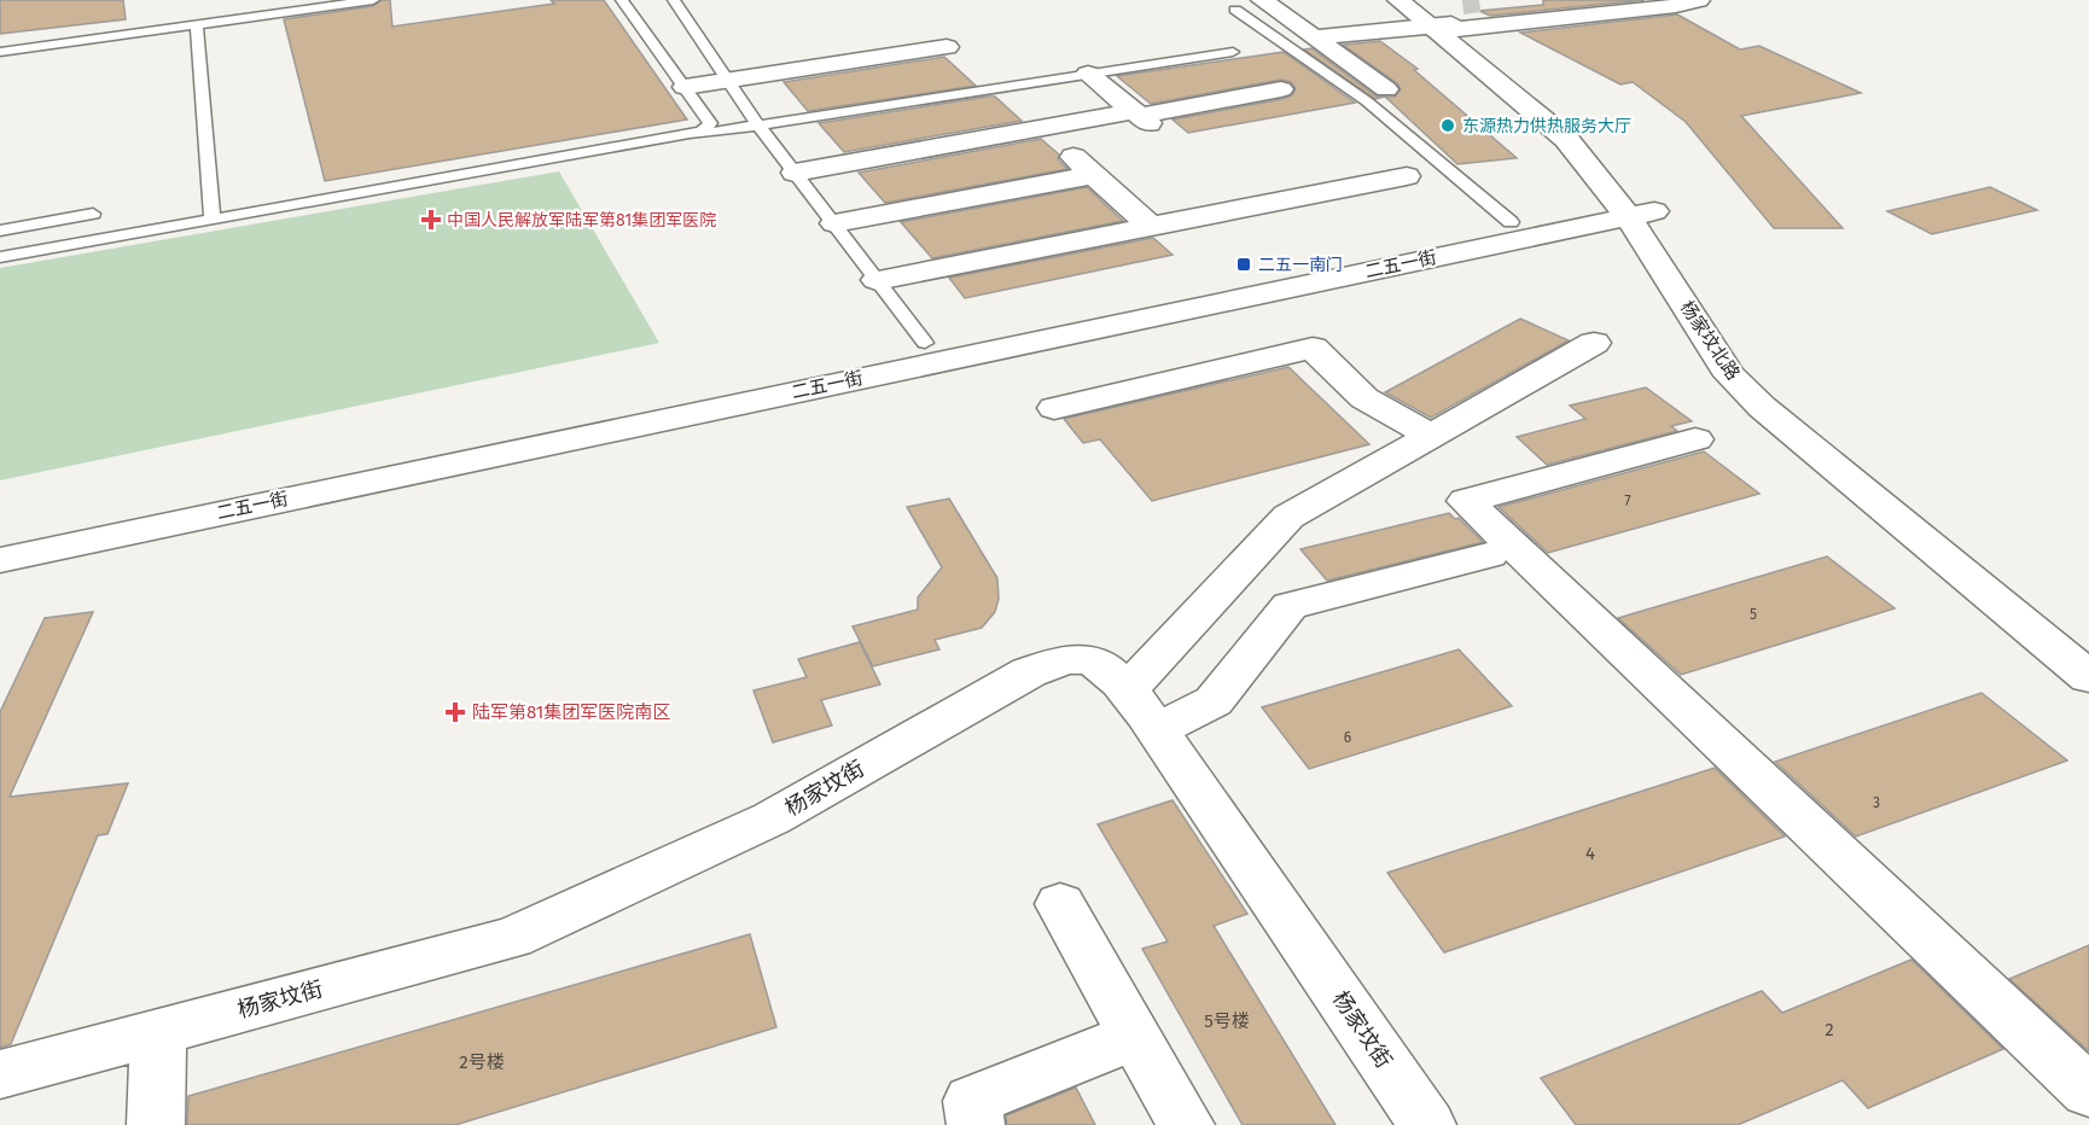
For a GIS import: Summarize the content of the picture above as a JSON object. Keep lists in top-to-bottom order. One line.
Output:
{"streets":{"street":["二五一街","杨家坟北路","杨家坟街"]},"crossings":[["二五一街","杨家坟北路"]],"places":{"other":["东源热力供热服务大厅"],"health":["中国人民解放军陆军第81集团军医院","陆军第81集团军医院南区"],"transit":["二五一南门"]},"house_numbers":["7","5","6","3","4","5号楼","2","2号楼"]}
